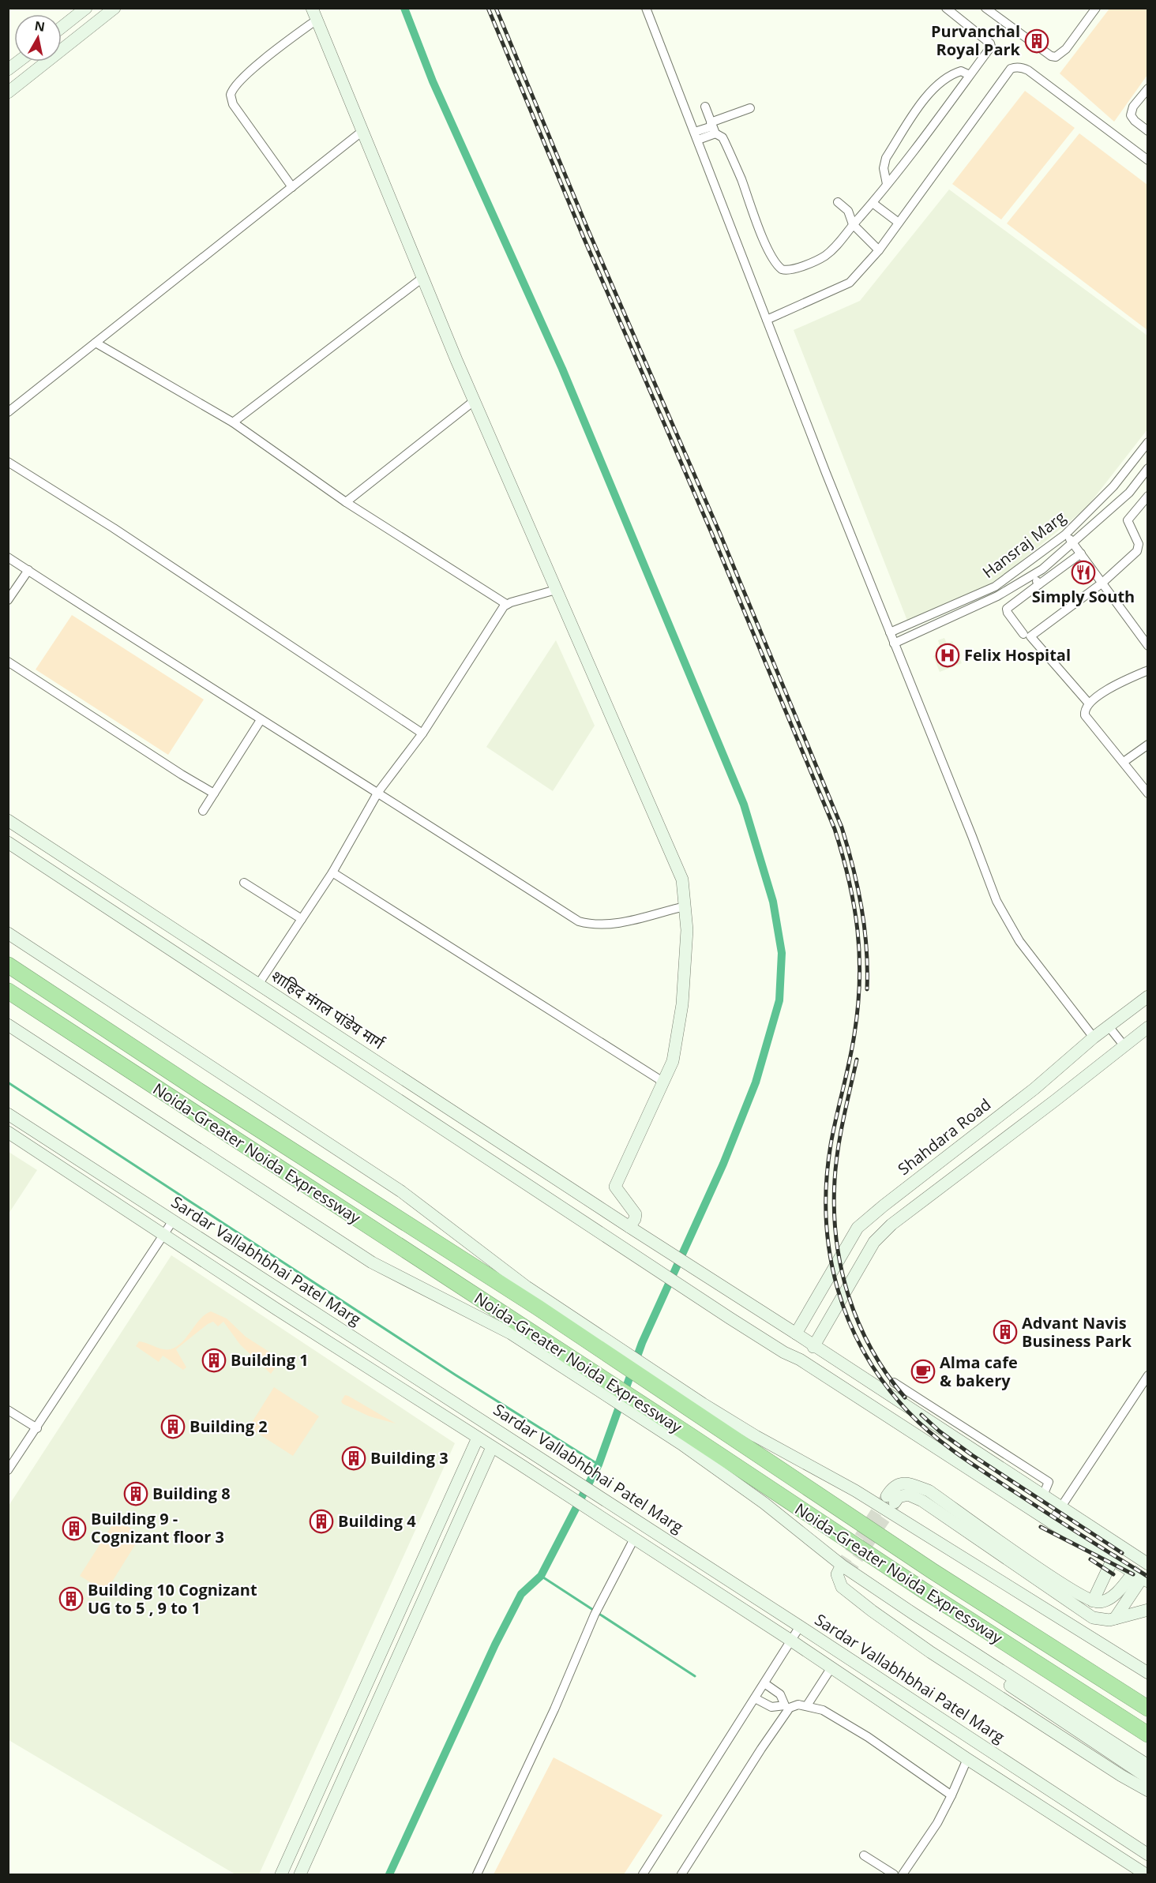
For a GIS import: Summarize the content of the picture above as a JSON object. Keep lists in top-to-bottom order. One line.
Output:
{"streets":{"highway":["Noida-Greater Noida Expressway"],"street":["Hansraj Marg","शाहिद मंगल पांडेय मार्ग","Shahdara Road","Sardar Vallabhbhai Patel Marg"]},"crossings":[["शाहिद मंगल पांडेय मार्ग","Shahdara Road"]],"places":{"building":["Purvanchal Royal Park","Advant Navis Business Park","Building 1","Building 2","Building 3","Building 8","Building 4","Building 9 - Cognizant floor 3","Building 10 Cognizant UG to 5 , 9 to 1"],"restaurant":["Simply South"],"hospital":["Felix Hospital"],"cafe":["Alma cafe & bakery"]},"north":"top"}
